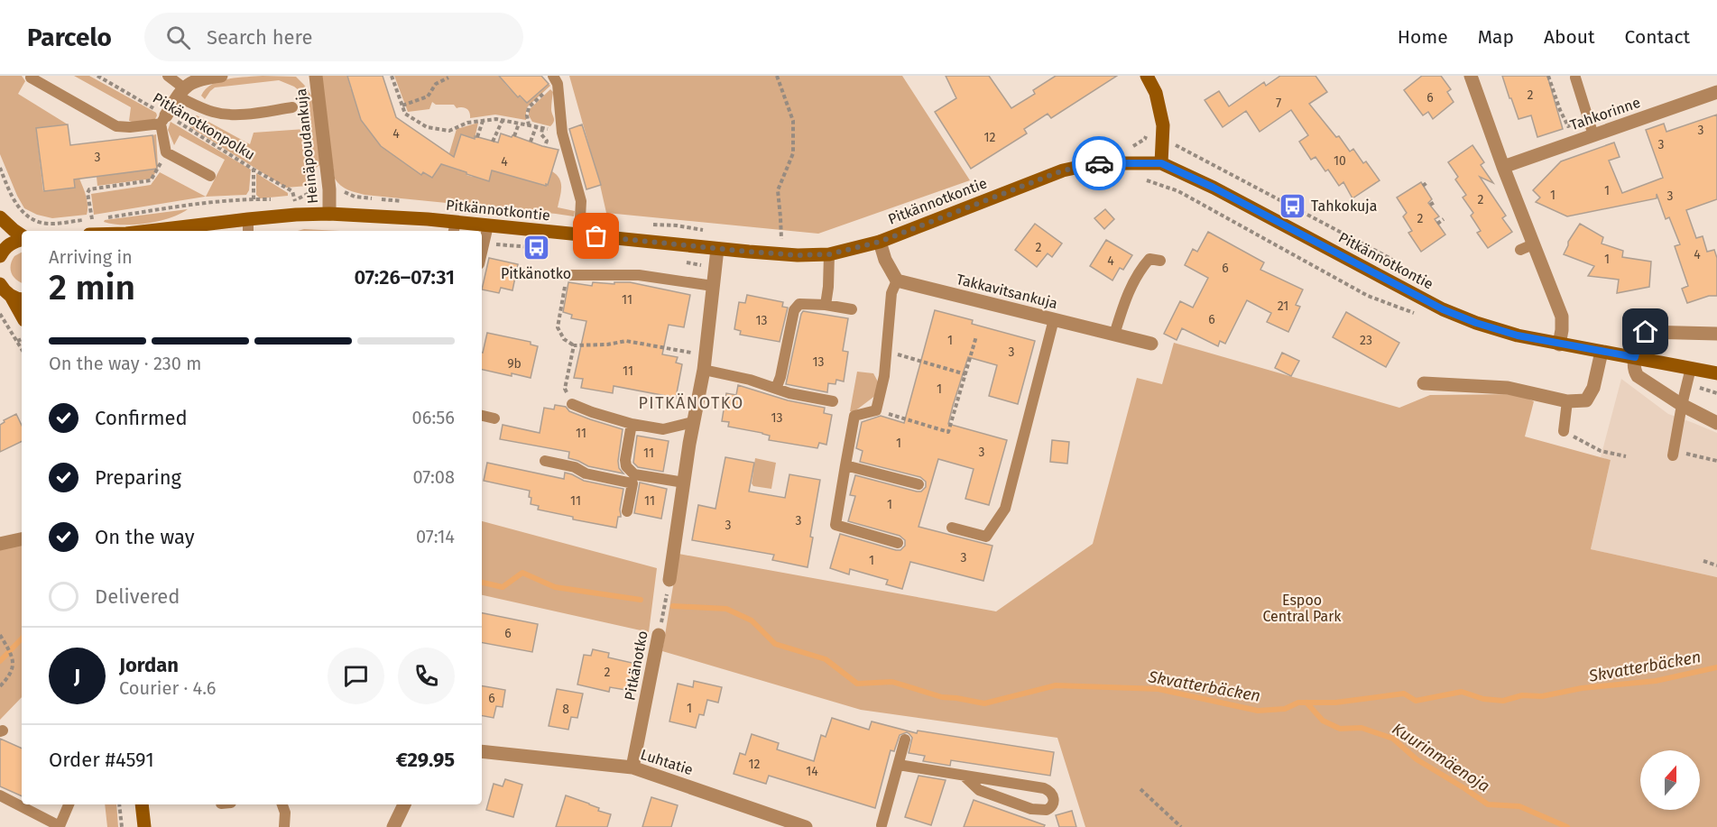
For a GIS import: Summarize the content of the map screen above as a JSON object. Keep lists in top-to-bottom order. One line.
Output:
{"streets":{"street":["Tahkorinne","Heinäpoudankuja","Pitkännotkontie","Takkavitsankuja","Pitkänotko","Luhtatie"],"path":["Pitkänotkonpolku"]},"crossings":[["Heinäpoudankuja","Pitkännotkontie"],["Pitkänotko","Luhtatie"]],"districts":["PITKÄNOTKO"],"water":["Skvatterbäcken","Kuurinmäenoja"],"parks":["Espoo Central Park"],"places":{"bus stop":["Tahkokuja","Pitkänotko"]},"house_numbers":["2","6","7","3","4","12","3","3","10","4","1","1","3","2","2","2","4","1","4","6","11","21","6","13","1","23","3","13","9b","11","1","13","11","1","3","11","11","11","1","3","3","3","1","6","2","6","1","8","12","14"],"north":"top","page":{"header":"Parcelo","search":"Search here","nav":["Home","Map","About","Contact"],"heading":["2 min","Arriving in","07:26–07:31"],"panel":["Jordan","Courier · 4.6","Order #4591","€29.95"],"bar":"On the way · 230 m","list":[["Confirmed","06:56"],["Preparing","07:08"],["On the way","07:14"],"Delivered"],"round":"J"}}
